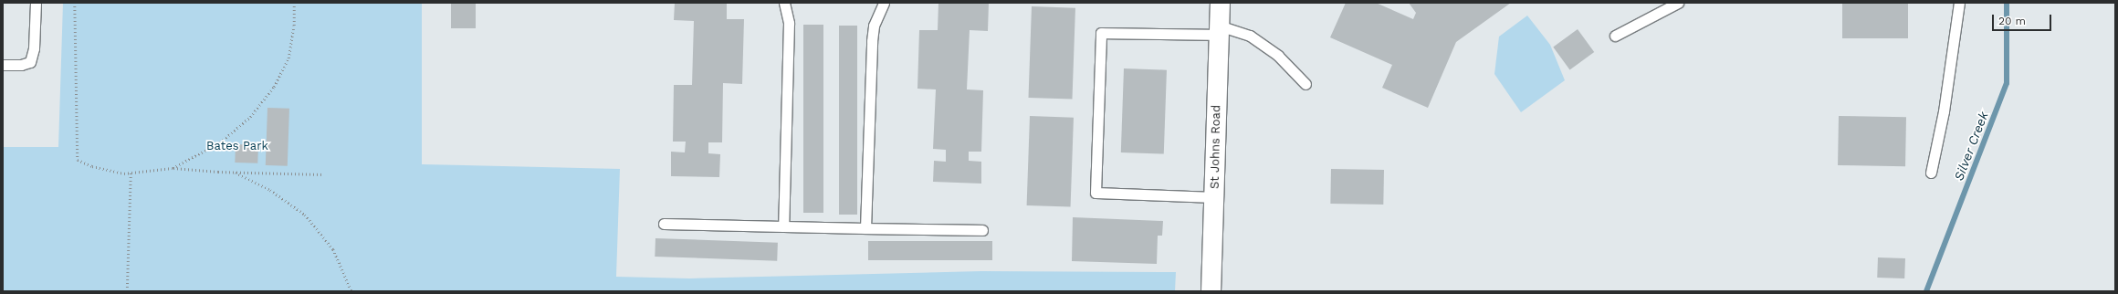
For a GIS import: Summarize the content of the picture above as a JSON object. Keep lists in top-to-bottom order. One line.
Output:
{"streets":{"street":["St Johns Road"]},"water":["Silver Creek"],"parks":["Bates Park"],"scale_bar":"20 m"}
